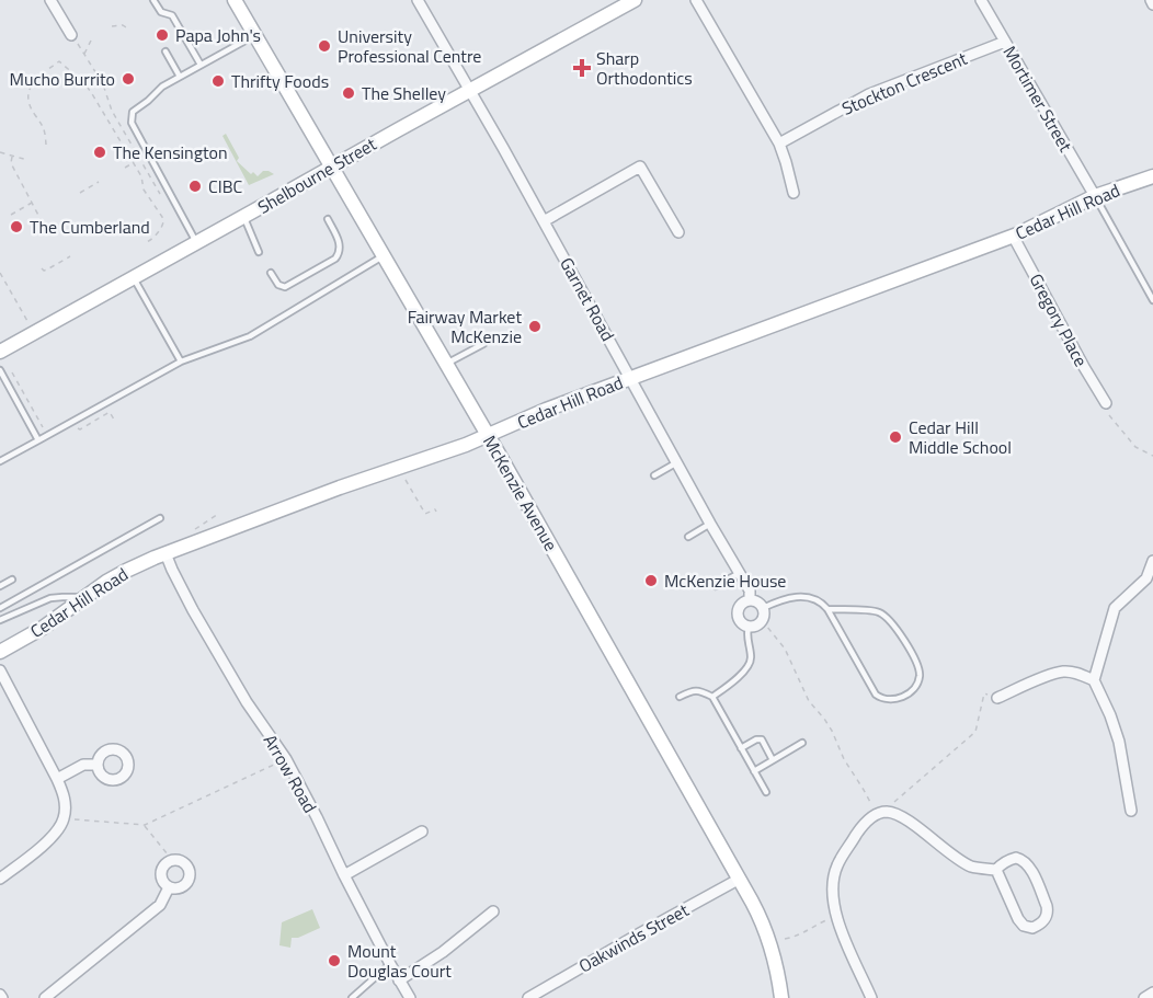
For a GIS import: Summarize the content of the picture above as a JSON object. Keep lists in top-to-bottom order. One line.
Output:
{"streets":{"main road":["Shelbourne Street","Cedar Hill Road","McKenzie Avenue"],"street":["Stockton Crescent","Mortimer Street","Garnet Road","Gregory Place","Arrow Road","Oakwinds Street"]},"crossings":[["Stockton Crescent","Mortimer Street"],["Mortimer Street","Cedar Hill Road"],["Shelbourne Street","Garnet Road"],["Shelbourne Street","McKenzie Avenue"],["Cedar Hill Road","Garnet Road"],["Cedar Hill Road","Gregory Place"],["Cedar Hill Road","McKenzie Avenue"],["Cedar Hill Road","Arrow Road"],["McKenzie Avenue","Oakwinds Street"]],"places":{"other":["Papa John's","University Professional Centre","Mucho Burrito","Thrifty Foods","The Shelley","The Kensington","CIBC","The Cumberland","Fairway Market McKenzie","Cedar Hill Middle School","McKenzie House","Mount Douglas Court"],"health":["Sharp Orthodontics"]}}
